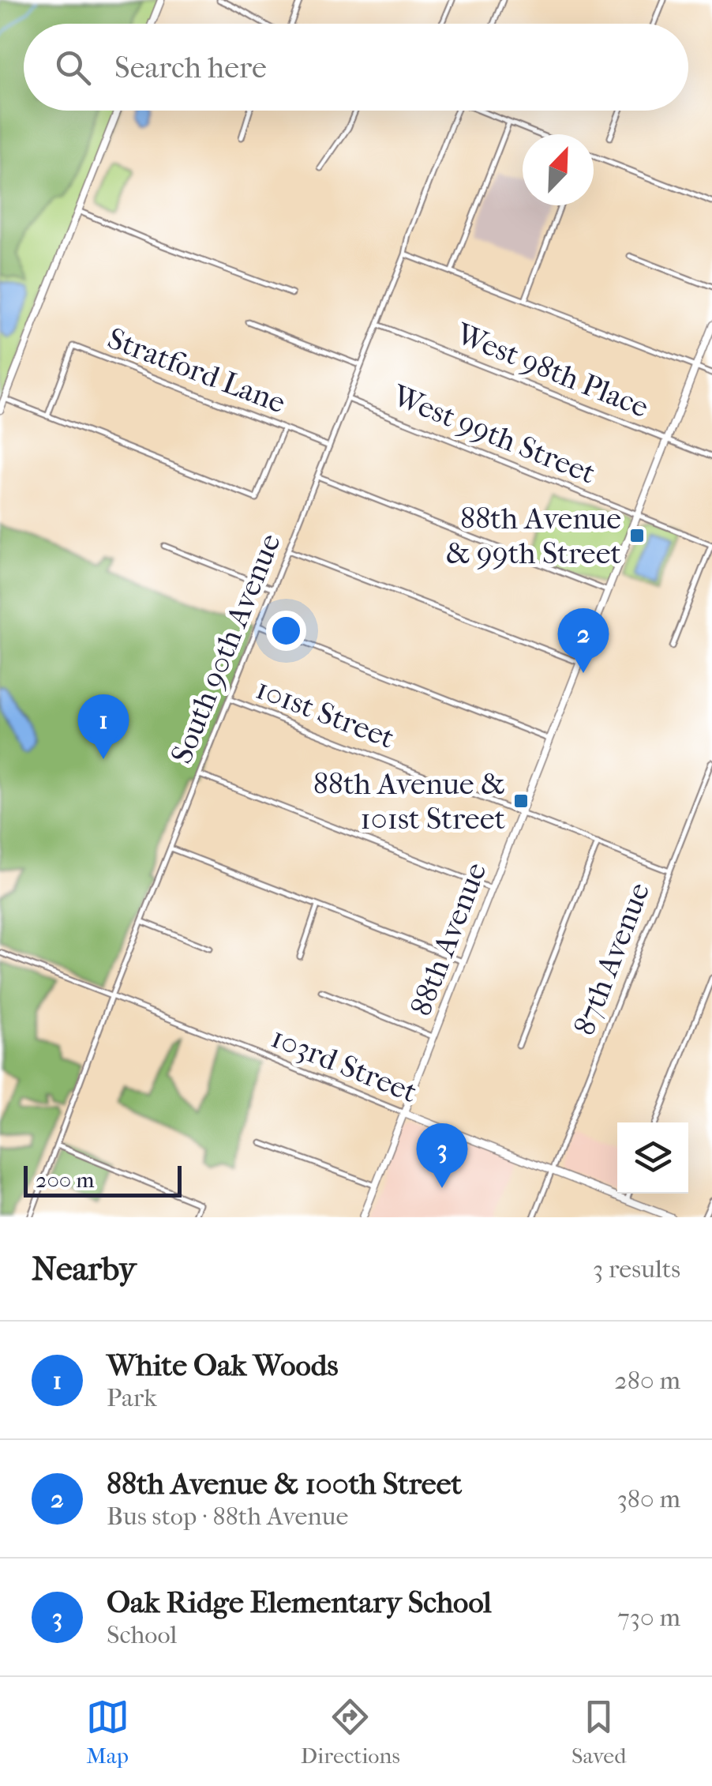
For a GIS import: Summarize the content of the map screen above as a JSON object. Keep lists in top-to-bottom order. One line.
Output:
{"streets":{"street":["Stratford Lane","West 98th Place","West 99th Street","South 90th Avenue","101st Street","88th Avenue","87th Avenue","103rd Street"]},"crossings":[["Stratford Lane","South 90th Avenue"],["West 98th Place","South 90th Avenue"],["West 98th Place","88th Avenue"],["West 99th Street","South 90th Avenue"],["West 99th Street","88th Avenue"],["South 90th Avenue","101st Street"],["South 90th Avenue","103rd Street"],["101st Street","88th Avenue"],["101st Street","87th Avenue"],["88th Avenue","103rd Street"],["87th Avenue","103rd Street"]],"places":{"transit":["88th Avenue & 99th Street","88th Avenue & 101st Street"]},"scale_bar":"200 m","north":"top right","page":{"search":"Search here","pins":["2","1","3"],"scale":"200 m","heading":["Nearby","3 results"],"list":[{"mark":"1","name":"White Oak Woods","note":"Park","value":"280 m"},{"mark":"2","name":"88th Avenue & 100th Street","note":"Bus stop · 88th Avenue","value":"380 m"},{"mark":"3","name":"Oak Ridge Elementary School","note":"School","value":"730 m"}],"nav":["Map","Directions","Saved"]}}
